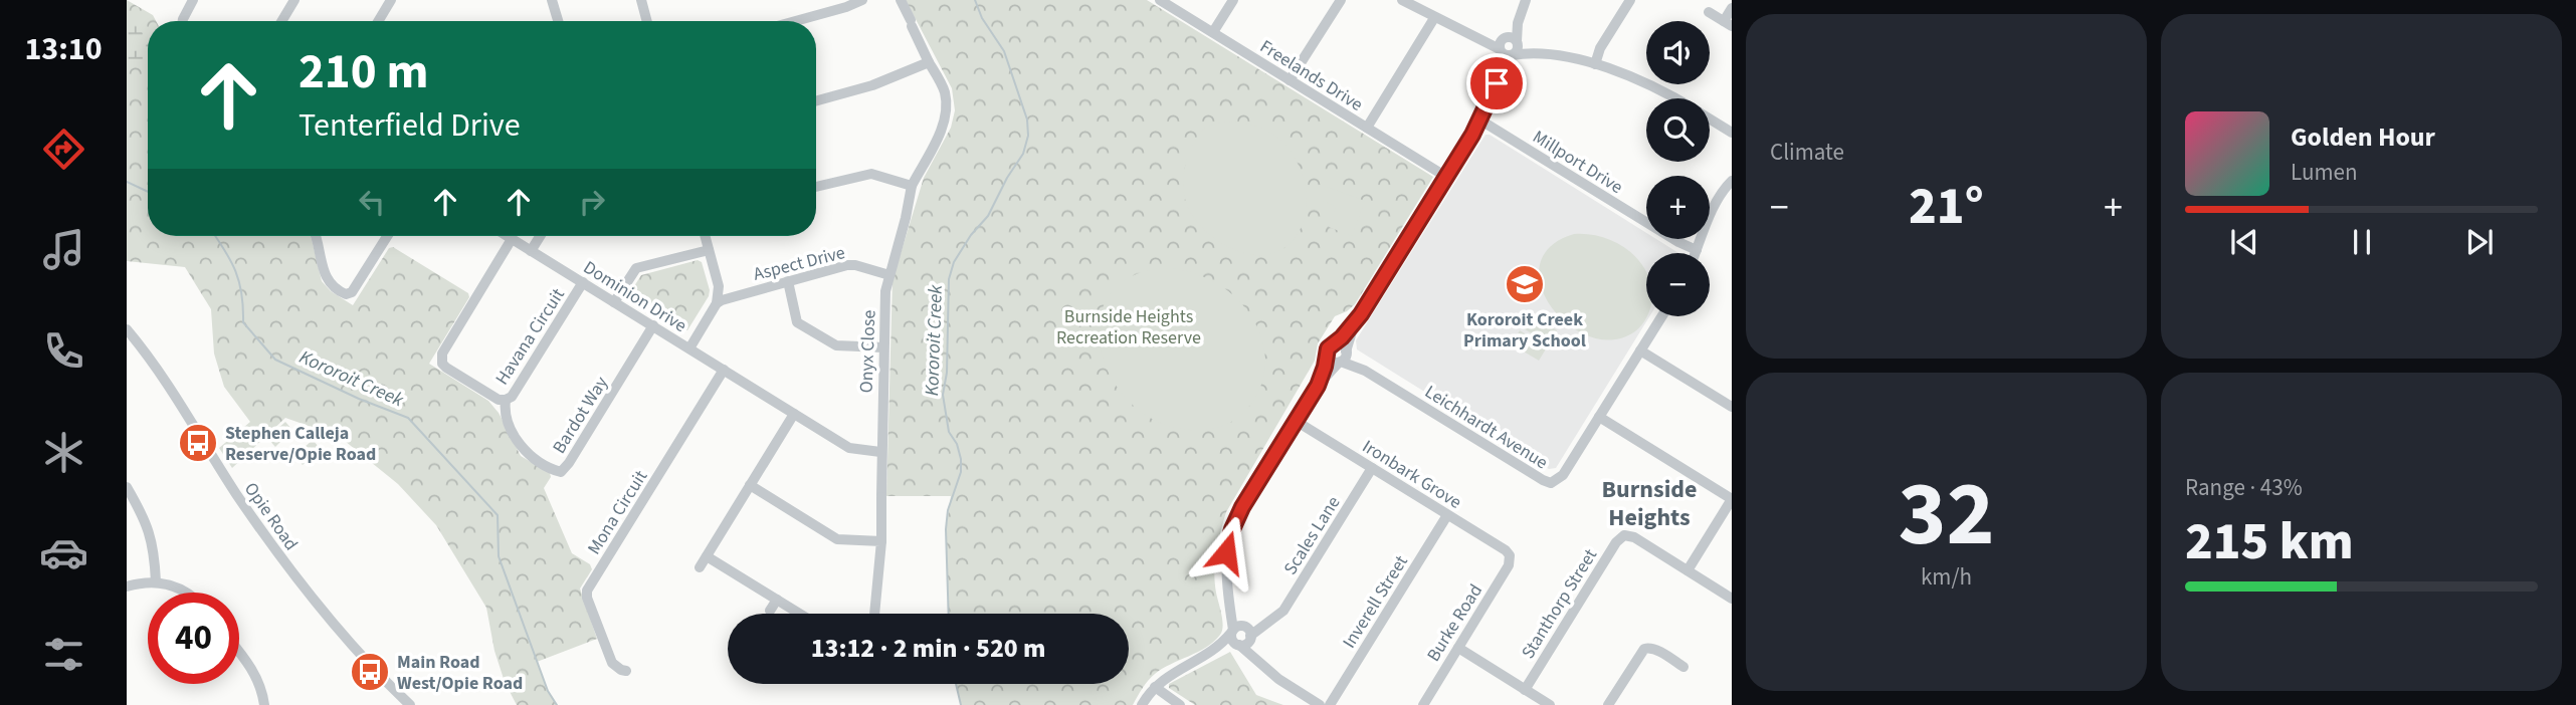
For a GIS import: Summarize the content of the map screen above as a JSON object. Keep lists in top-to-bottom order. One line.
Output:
{"streets":{"street":["Freelands Drive","Millport Drive","Aspect Drive","Dominion Drive","Havana Circuit","Onyx Close","Bardot Way","Leichhardt Avenue","Ironbark Grove","Mona Circuit","Opie Road","Scales Lane","Inverell Street","Stanthorp Street","Burke Road"]},"crossings":[["Aspect Drive","Onyx Close"],["Dominion Drive","Havana Circuit"],["Dominion Drive","Onyx Close"],["Dominion Drive","Bardot Way"],["Dominion Drive","Mona Circuit"],["Havana Circuit","Bardot Way"],["Ironbark Grove","Scales Lane"],["Ironbark Grove","Inverell Street"],["Ironbark Grove","Burke Road"]],"districts":["Burnside Heights"],"water":["Kororoit Creek"],"parks":["Burnside Heights Recreation Reserve"],"places":{"school or university":["Kororoit Creek Primary School"],"bus stop":["Stephen Calleja Reserve/Opie Road","Main Road West/Opie Road"]},"page":{"tabs":"13:10","tile":["Climate",["32","km/h"],["Range · 43%","215 km"]],"map_buttons":["+","−"],"turn":["210 m","Tenterfield Drive"],"song":["Golden Hour","Lumen"],"heat":["−","21°","+"],"limit":"40","trip":"13:12 · 2 min · 520 m"}}
